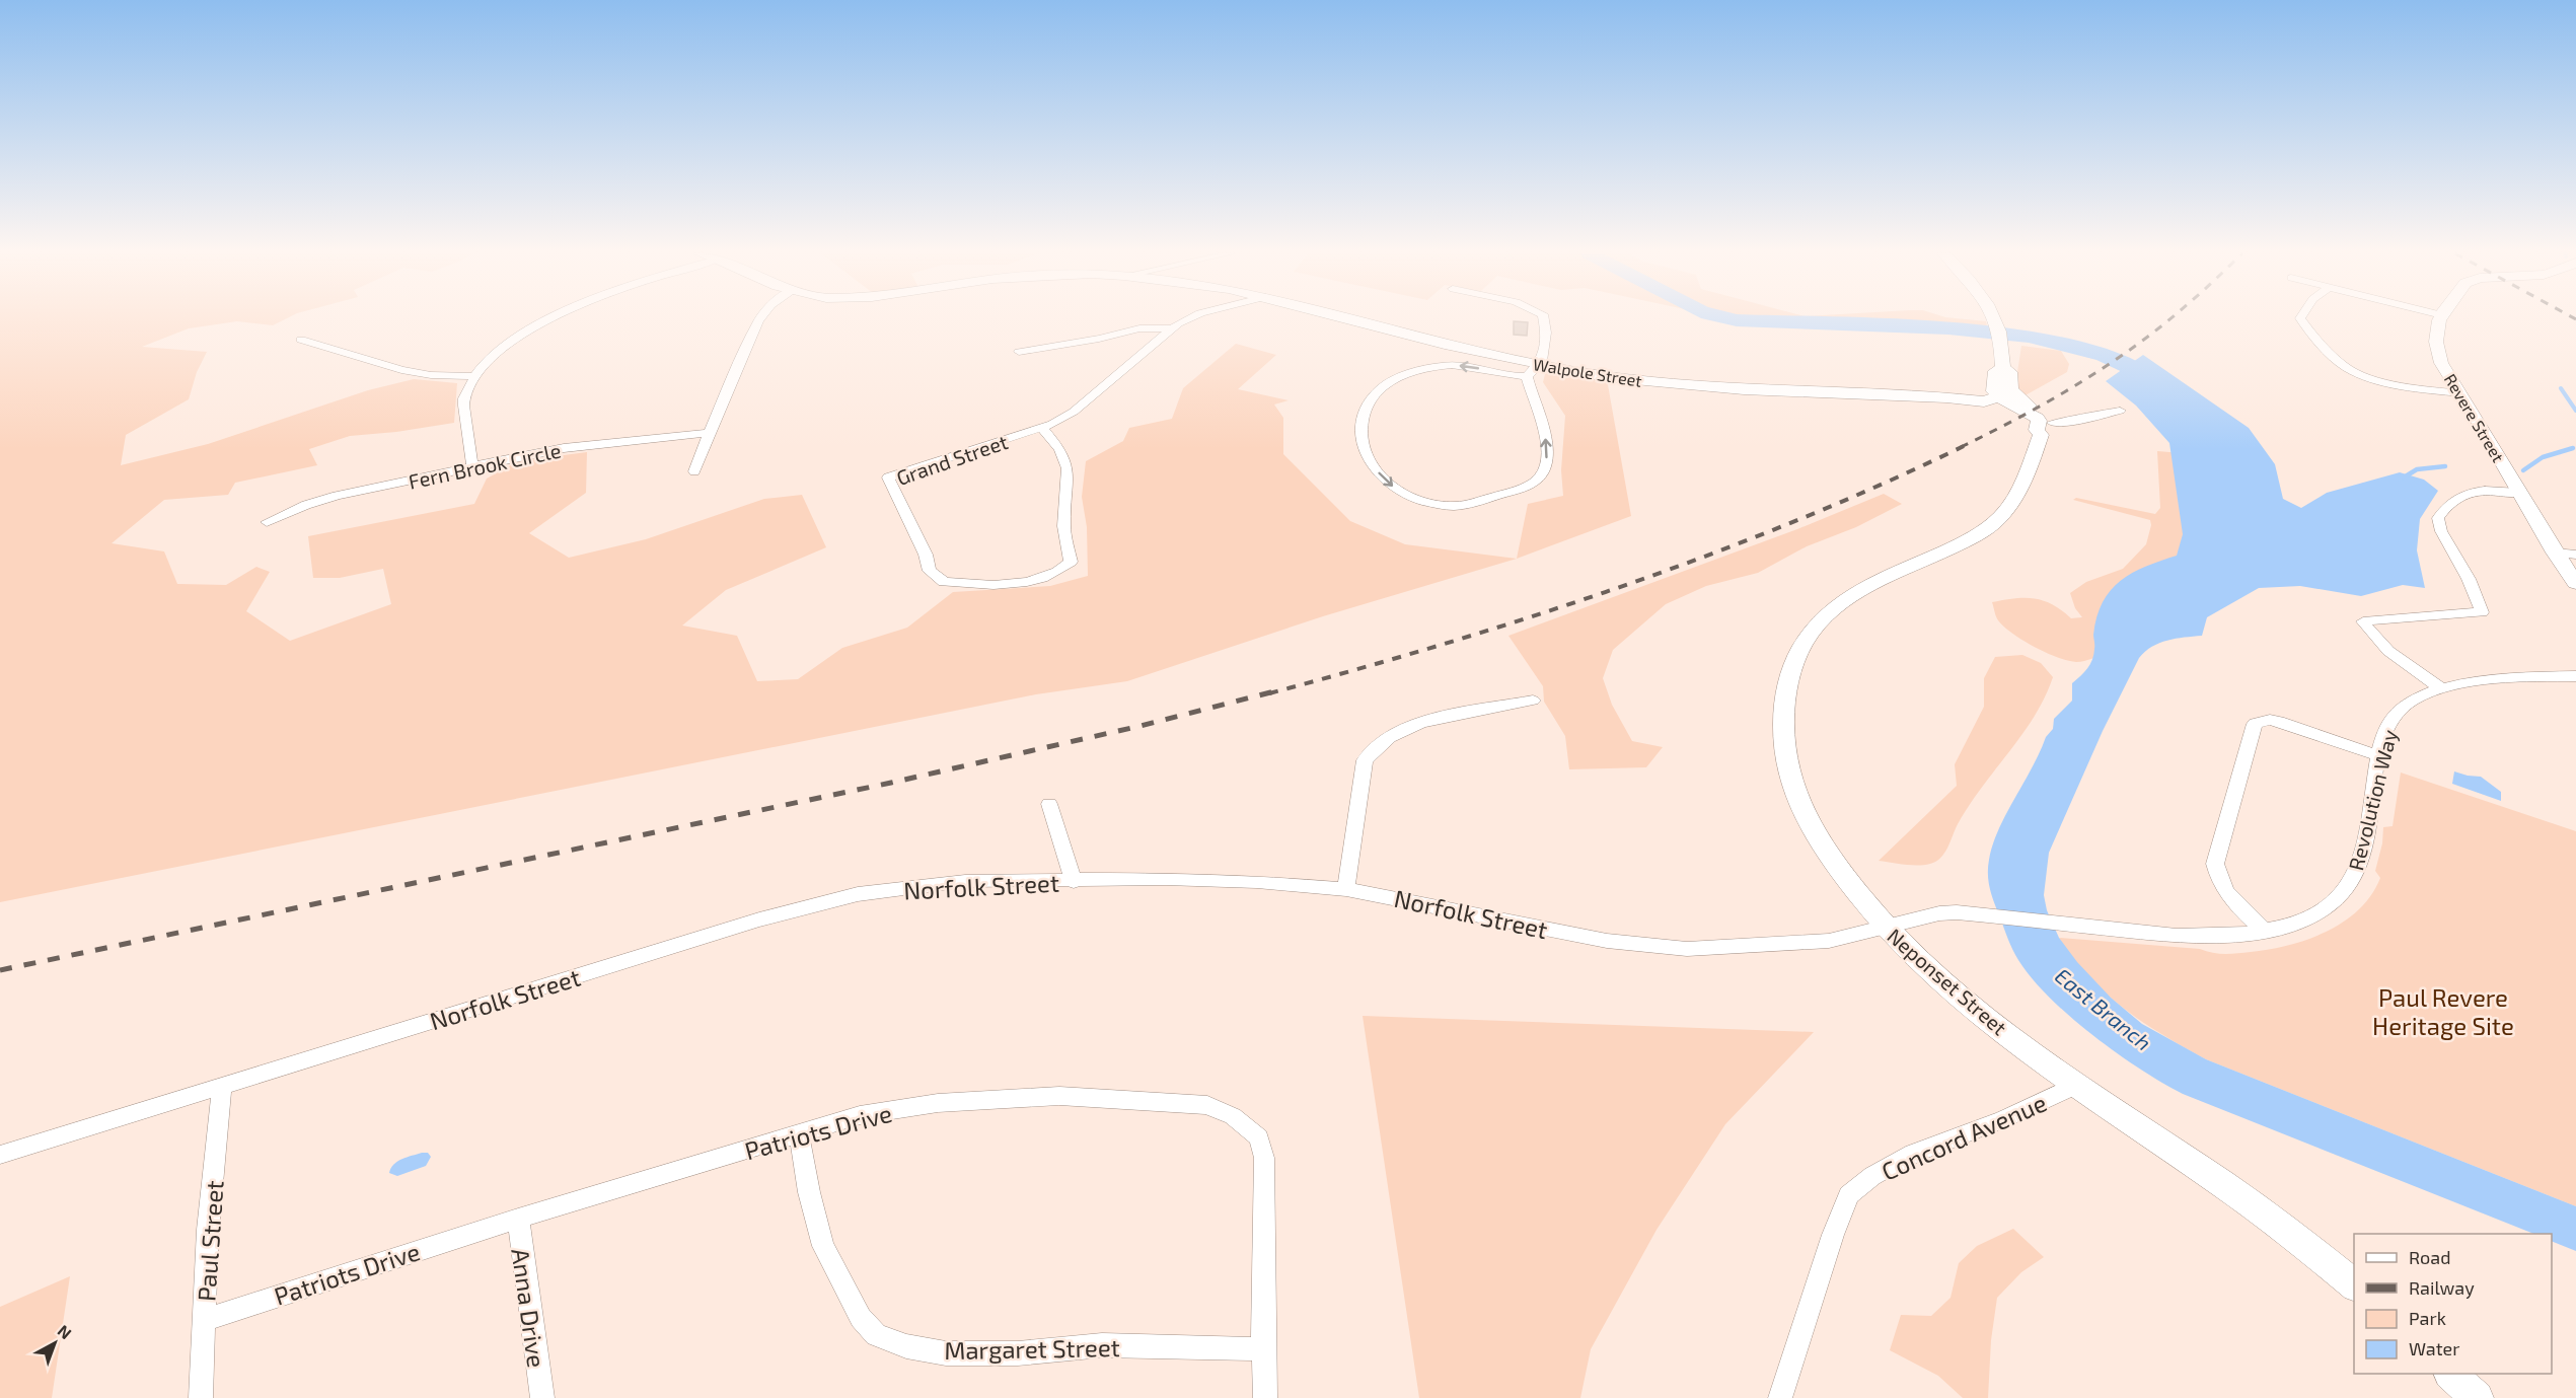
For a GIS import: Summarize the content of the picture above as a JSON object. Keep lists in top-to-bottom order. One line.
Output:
{"streets":{"main road":["Walpole Street","Revere Street","Neponset Street"],"street":["Grand Street","Fern Brook Circle","Revolution Way","Norfolk Street","Patriots Drive","Concord Avenue","Paul Street","Anna Drive","Margaret Street"]},"crossings":[["Revolution Way","Norfolk Street"],["Revolution Way","Neponset Street"],["Norfolk Street","Neponset Street"],["Norfolk Street","Paul Street"],["Neponset Street","Concord Avenue"],["Patriots Drive","Paul Street"],["Patriots Drive","Anna Drive"],["Patriots Drive","Margaret Street"]],"water":["East Branch"],"parks":["Paul Revere Heritage Site"],"legend":["Road","Railway","Park","Water"],"north":"top right"}
